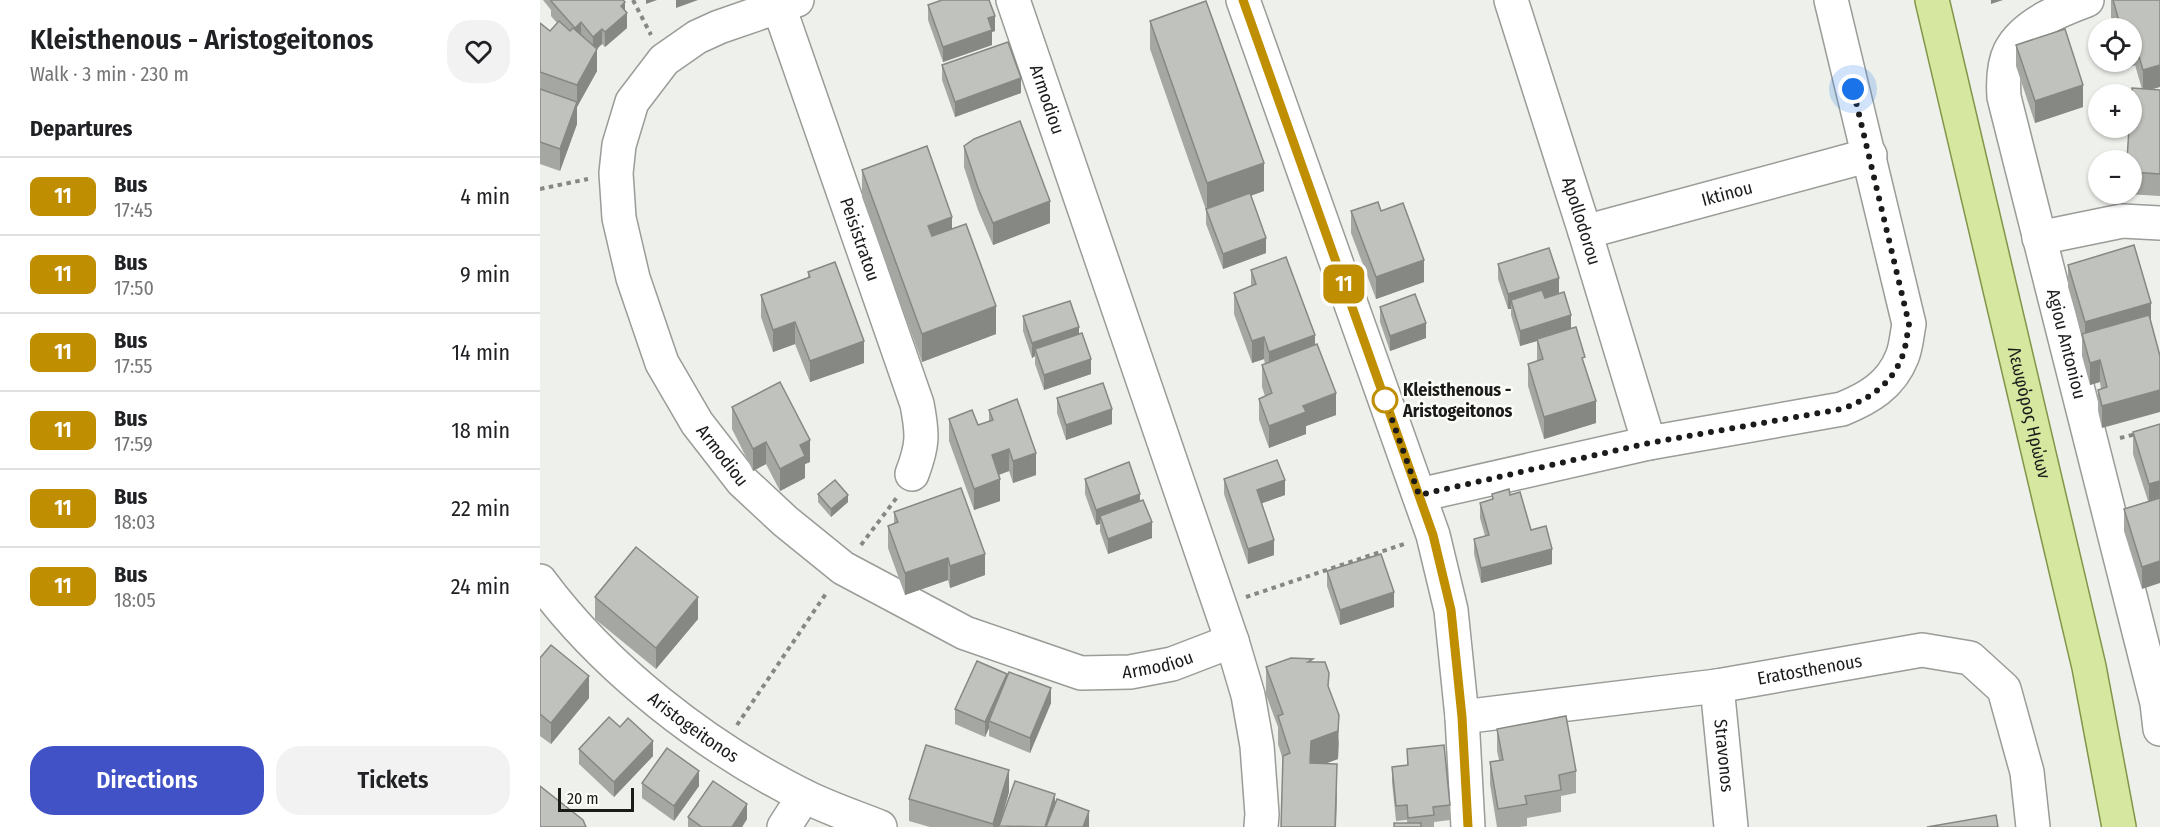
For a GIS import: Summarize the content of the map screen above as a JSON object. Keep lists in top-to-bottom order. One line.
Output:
{"streets":{"main road":["Λεωφόρος Ηρώων"],"street":["Armodiou","Iktinou","Apollodorou","Peisistratou","Agiou Antoniou","Eratosthenous","Aristogeitonos","Stravonos"]},"crossings":[["Armodiou","Peisistratou"],["Iktinou","Apollodorou"],["Eratosthenous","Stravonos"]],"places":["Kleisthenous - Aristogeitonos"],"lines":["bus line 11"],"scale_bar":"20 m","page":{"heading":[["Kleisthenous - Aristogeitonos","Walk · 3 min · 230 m"],"Departures"],"on_map":"11","map_buttons":["+","−"],"list":[{"mark":"11","name":"Bus","note":"17:45","value":"4 min"},{"mark":"11","name":"Bus","note":"17:50","value":"9 min"},{"mark":"11","name":"Bus","note":"17:55","value":"14 min"},{"mark":"11","name":"Bus","note":"17:59","value":"18 min"},{"mark":"11","name":"Bus","note":"18:03","value":"22 min"},{"mark":"11","name":"Bus","note":"18:05","value":"24 min"}],"buttons":["Directions","Tickets"],"scale":"20 m"}}
